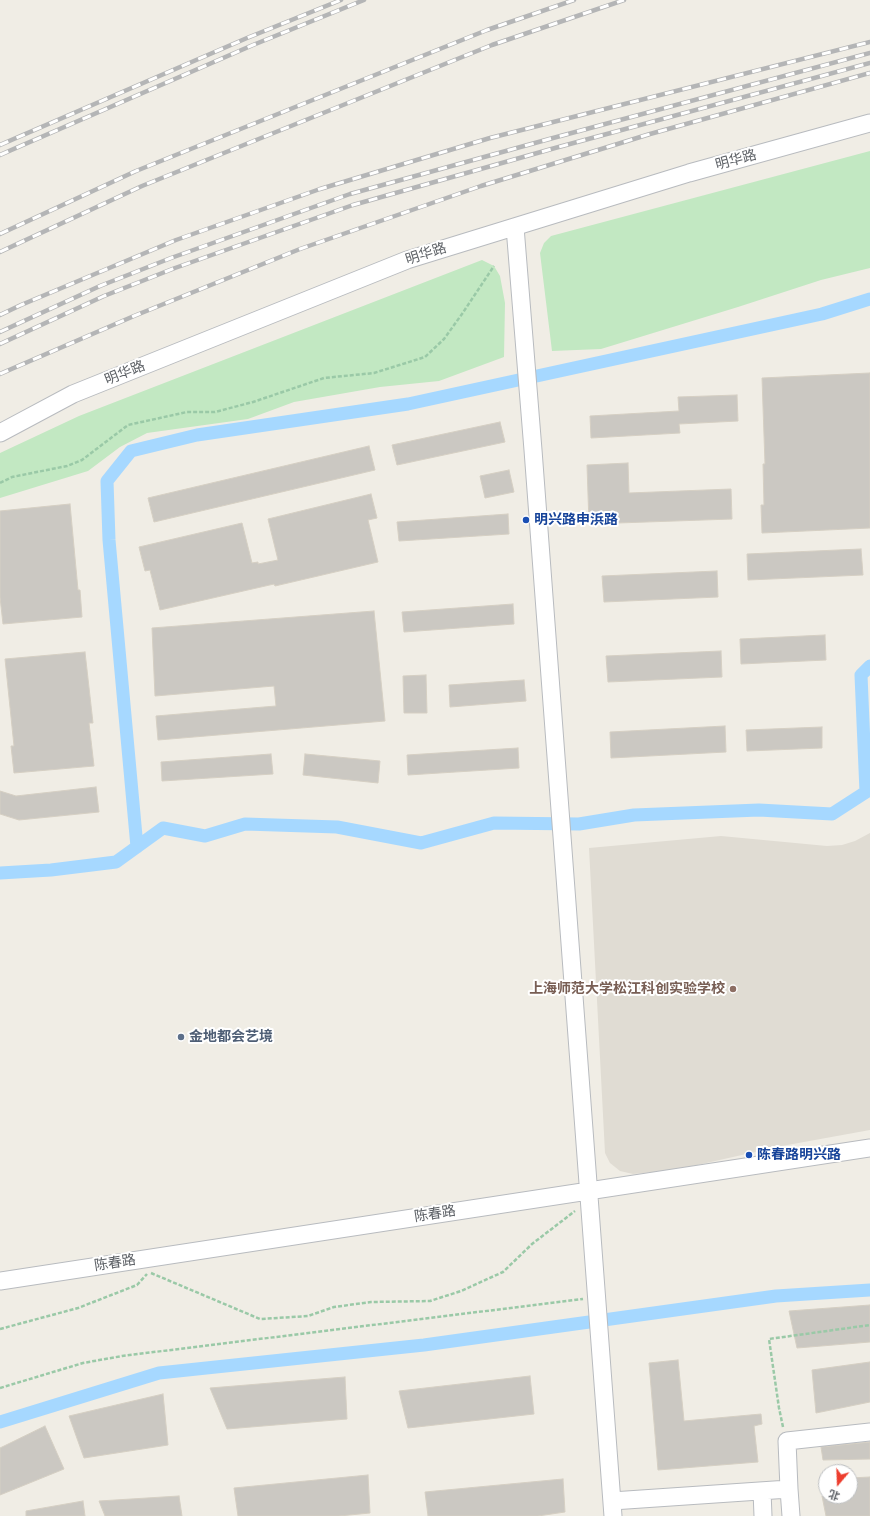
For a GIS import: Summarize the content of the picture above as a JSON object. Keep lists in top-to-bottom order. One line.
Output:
{"streets":{"street":["明华路","陈春路"]},"places":["明兴路申浜路","上海师范大学松江科创实验学校","金地都会艺境","陈春路明兴路"],"north":"bottom"}
